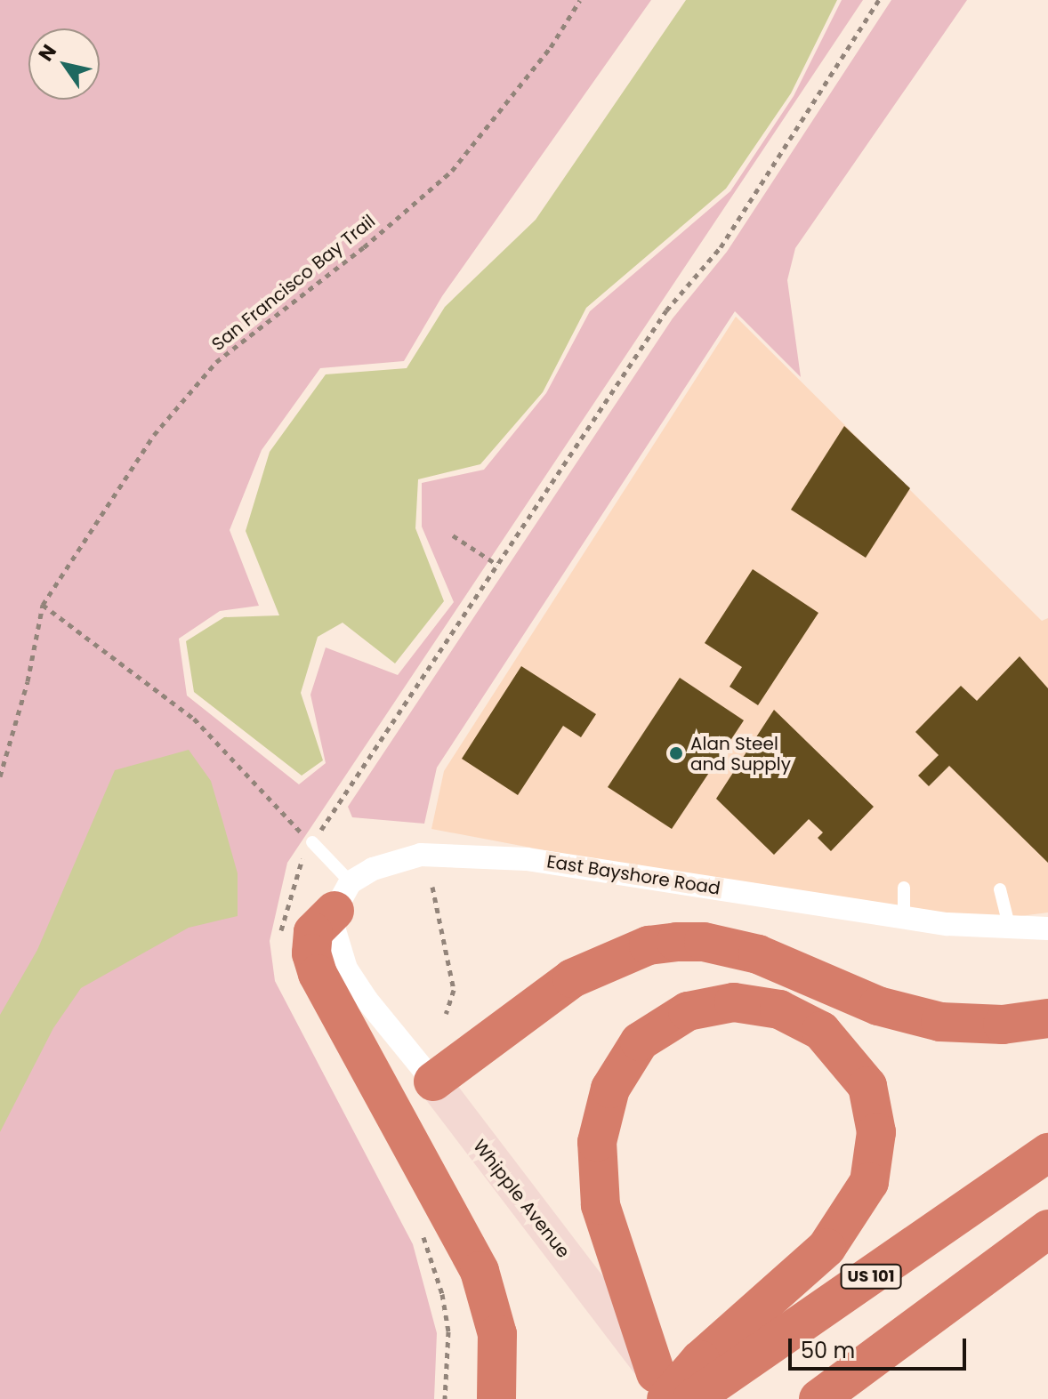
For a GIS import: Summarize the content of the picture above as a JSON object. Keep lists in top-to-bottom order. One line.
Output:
{"streets":{"highway":["US 101"],"main road":["Whipple Avenue"],"street":["East Bayshore Road"],"path":["San Francisco Bay Trail"]},"crossings":[["East Bayshore Road","Whipple Avenue"]],"places":["Alan Steel and Supply"],"scale_bar":"50 m","north":"top left"}
